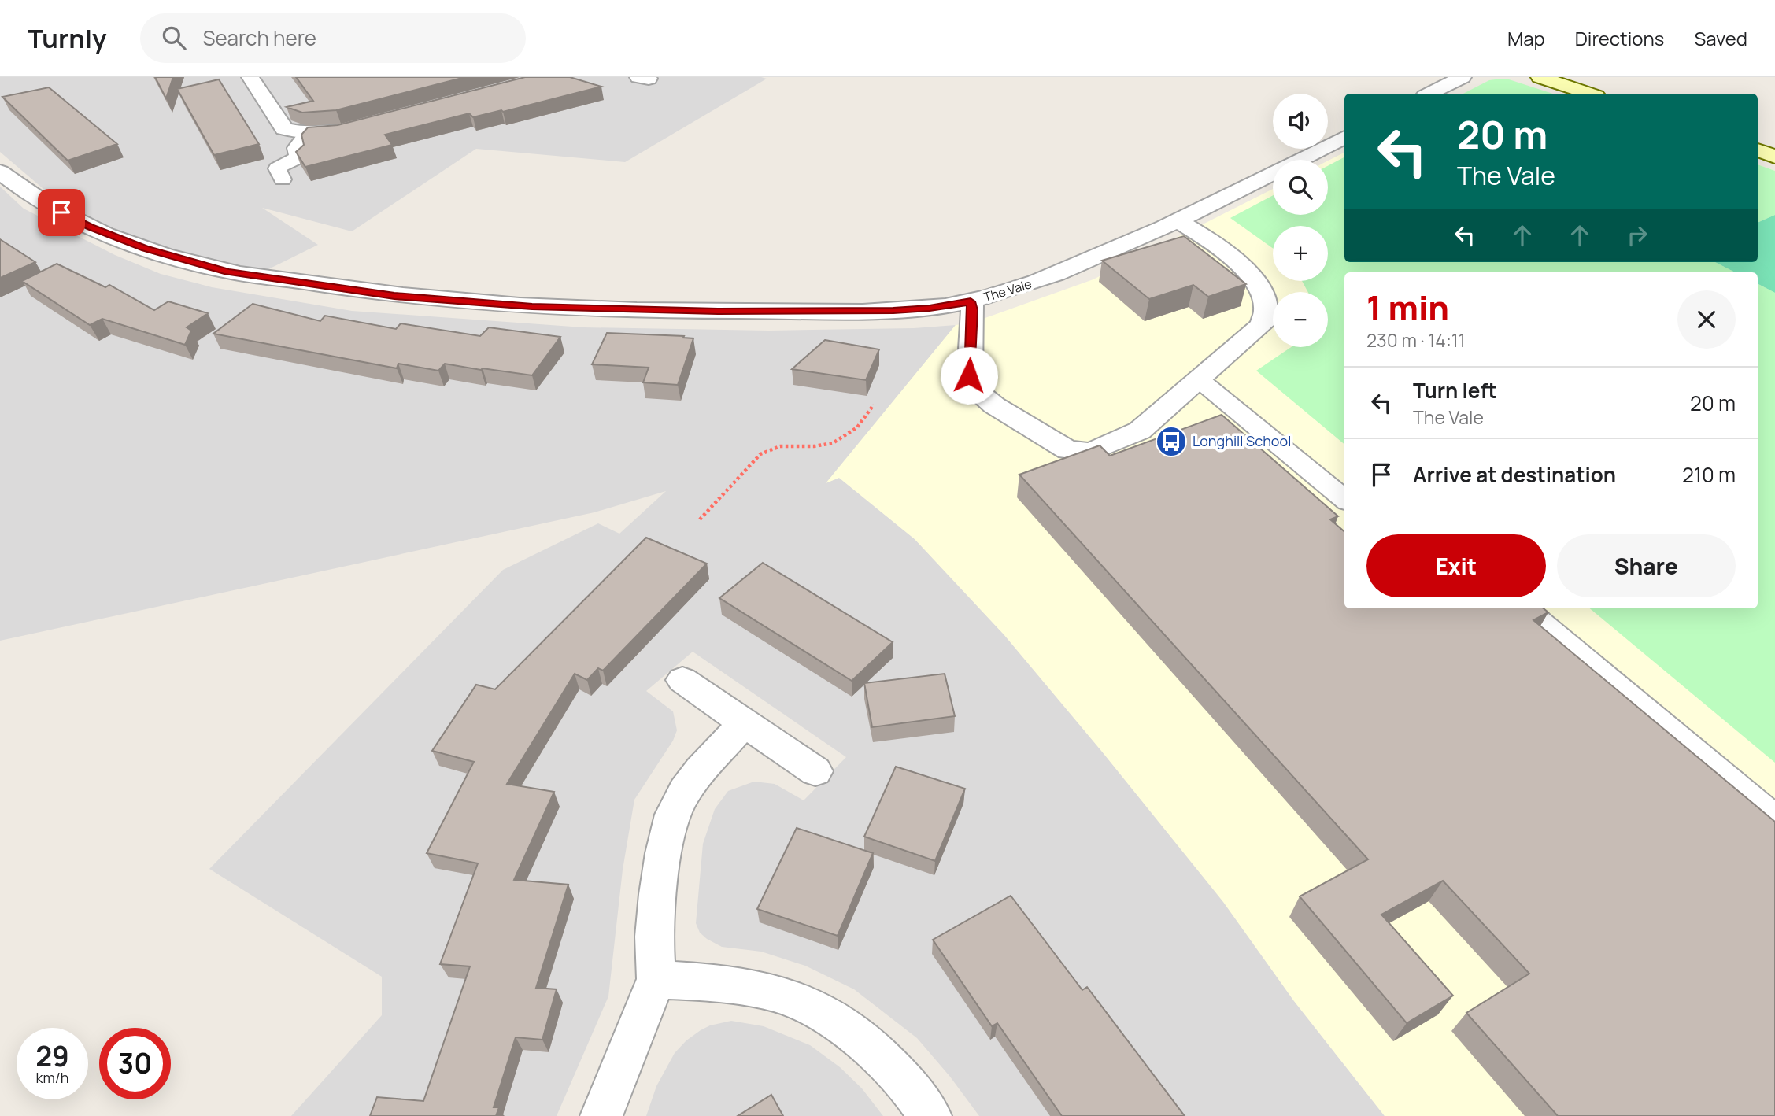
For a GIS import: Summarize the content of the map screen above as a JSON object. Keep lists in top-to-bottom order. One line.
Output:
{"streets":{"street":["The Vale"]},"places":{"bus stop":["Longhill School"]},"page":{"header":"Turnly","search":"Search here","nav":["Map","Directions","Saved"],"map_buttons":["+","−"],"turn":["20 m","The Vale"],"heading":["1 min","230 m · 14:11"],"list":[{"name":"Turn left","note":"The Vale","value":"20 m"},{"name":"Arrive at destination","value":"210 m"}],"buttons":["Exit","Share"],"speed":"29 km/h","limit":"30"}}
